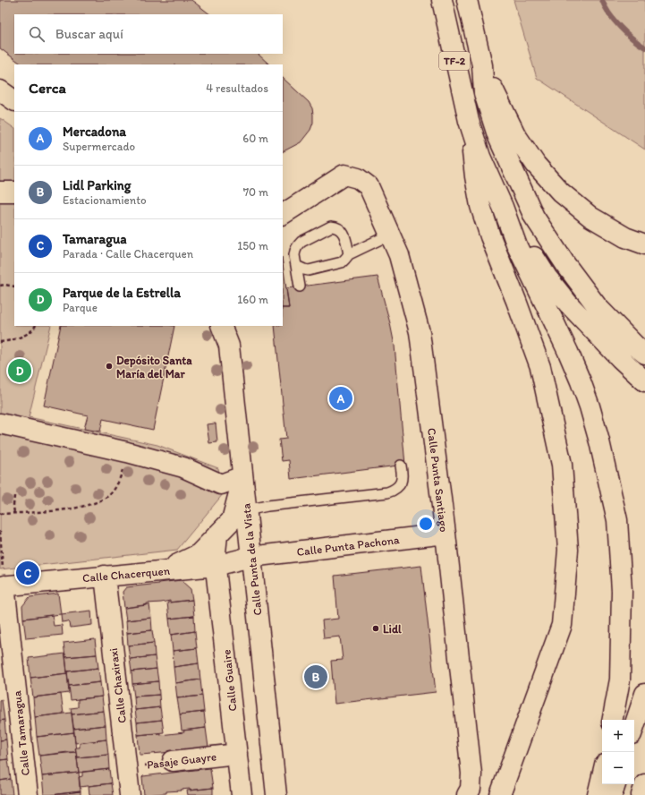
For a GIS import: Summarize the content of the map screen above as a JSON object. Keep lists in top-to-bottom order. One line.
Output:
{"streets":{"main road":["TF-2","Calle Punta Santiago","Calle Punta Pachona","Calle Punta de la Vista","Calle Chacerquen","Calle Guaire","Calle Chaxiraxi","Calle Tamaragua","Pasaje Guayre"]},"crossings":[["Calle Punta Santiago","Calle Punta Pachona"],["Calle Punta Pachona","Calle Punta de la Vista"],["Calle Punta Pachona","Calle Chacerquen"],["Calle Punta de la Vista","Calle Chacerquen"],["Calle Chacerquen","Calle Guaire"],["Calle Chacerquen","Calle Chaxiraxi"],["Calle Chacerquen","Calle Tamaragua"],["Calle Guaire","Pasaje Guayre"],["Calle Chaxiraxi","Pasaje Guayre"]],"places":["Depósito Santa María del Mar","Lidl"],"page":{"search":"Buscar aquí","heading":["Cerca","4 resultados"],"list":[{"mark":"A","name":"Mercadona","note":"Supermercado","value":"60 m"},{"mark":"B","name":"Lidl Parking","note":"Estacionamiento","value":"70 m"},{"mark":"C","name":"Tamaragua","note":"Parada · Calle Chacerquen","value":"150 m"},{"mark":"D","name":"Parque de la Estrella","note":"Parque","value":"160 m"}],"pins":["D","A","C","B"],"map_buttons":["+","−"]}}
